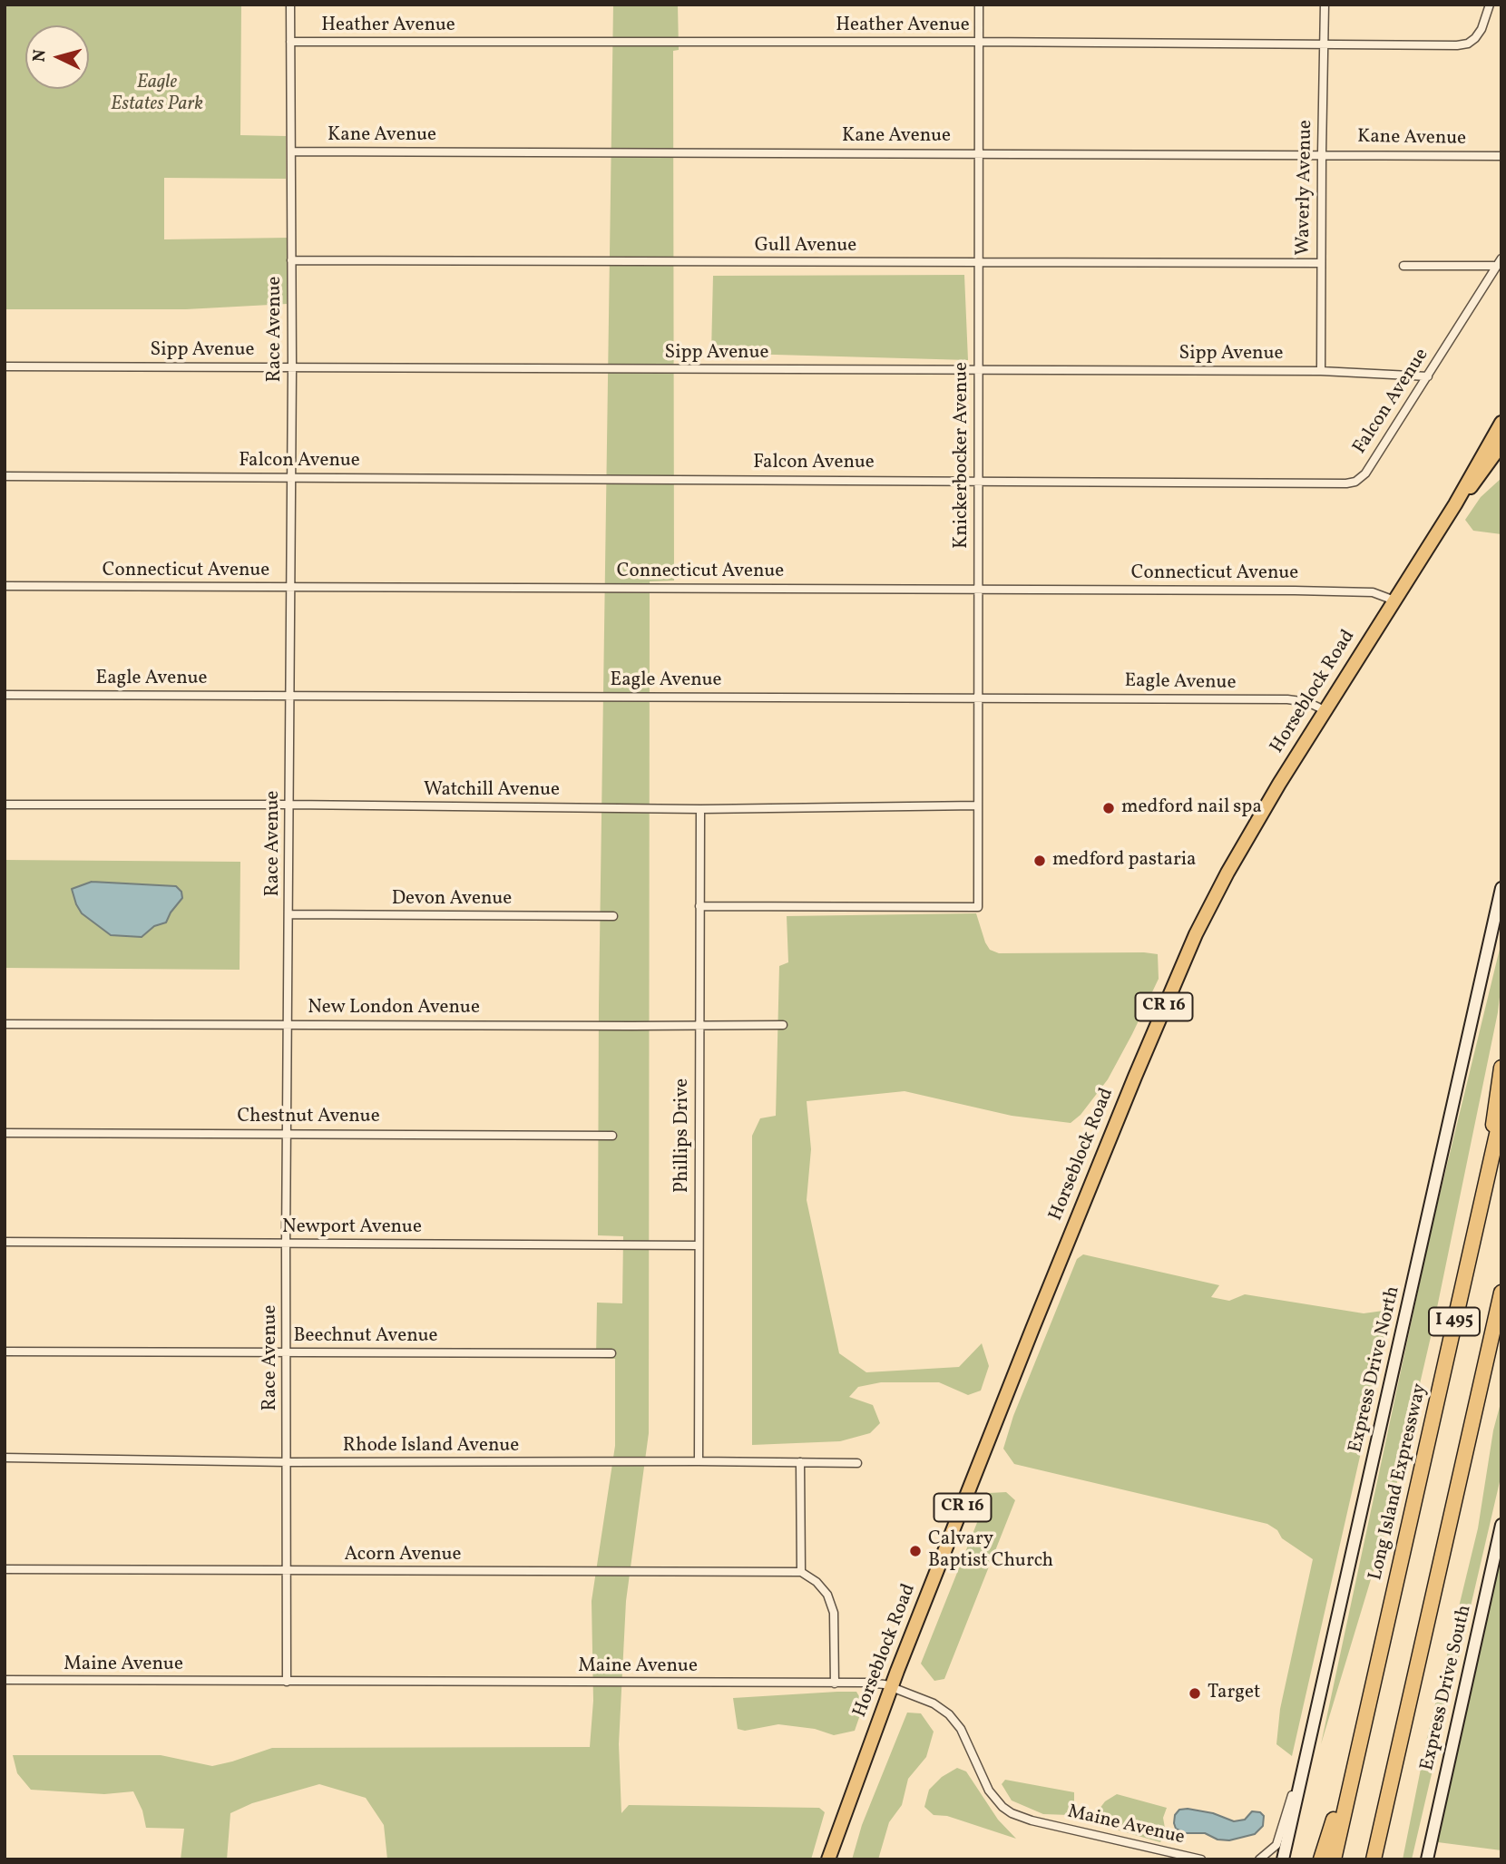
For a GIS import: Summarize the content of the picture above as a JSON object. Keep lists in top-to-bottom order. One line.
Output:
{"streets":{"highway":["I 495","Long Island Expressway"],"main road":["Horseblock Road","CR 16","Express Drive North","Express Drive South"],"street":["Heather Avenue","Kane Avenue","Waverly Avenue","Gull Avenue","Race Avenue","Sipp Avenue","Falcon Avenue","Knickerbocker Avenue","Connecticut Avenue","Eagle Avenue","Watchill Avenue","Devon Avenue","New London Avenue","Chestnut Avenue","Phillips Drive","Newport Avenue","Beechnut Avenue","Rhode Island Avenue","Acorn Avenue","Maine Avenue"]},"crossings":[["Heather Avenue","Waverly Avenue"],["Heather Avenue","Race Avenue"],["Heather Avenue","Knickerbocker Avenue"],["Kane Avenue","Waverly Avenue"],["Kane Avenue","Race Avenue"],["Kane Avenue","Knickerbocker Avenue"],["Waverly Avenue","Gull Avenue"],["Waverly Avenue","Sipp Avenue"],["Gull Avenue","Race Avenue"],["Gull Avenue","Knickerbocker Avenue"],["Race Avenue","Sipp Avenue"],["Race Avenue","Falcon Avenue"],["Race Avenue","Connecticut Avenue"],["Race Avenue","Eagle Avenue"],["Race Avenue","Watchill Avenue"],["Race Avenue","Devon Avenue"],["Race Avenue","New London Avenue"],["Race Avenue","Chestnut Avenue"],["Race Avenue","Newport Avenue"],["Race Avenue","Beechnut Avenue"],["Race Avenue","Rhode Island Avenue"],["Race Avenue","Acorn Avenue"],["Race Avenue","Maine Avenue"],["Sipp Avenue","Falcon Avenue"],["Sipp Avenue","Knickerbocker Avenue"],["Falcon Avenue","Knickerbocker Avenue"],["Knickerbocker Avenue","Connecticut Avenue"],["Knickerbocker Avenue","Eagle Avenue"],["Knickerbocker Avenue","Watchill Avenue"],["Knickerbocker Avenue","Phillips Drive"],["Connecticut Avenue","Horseblock Road"],["Eagle Avenue","Horseblock Road"],["Horseblock Road","Maine Avenue"],["Watchill Avenue","Phillips Drive"],["New London Avenue","Phillips Drive"],["Phillips Drive","Newport Avenue"],["Phillips Drive","Rhode Island Avenue"]],"parks":["Eagle Estates Park"],"places":["medford nail spa","medford pastaria","Calvary Baptist Church","Target"],"north":"left"}
